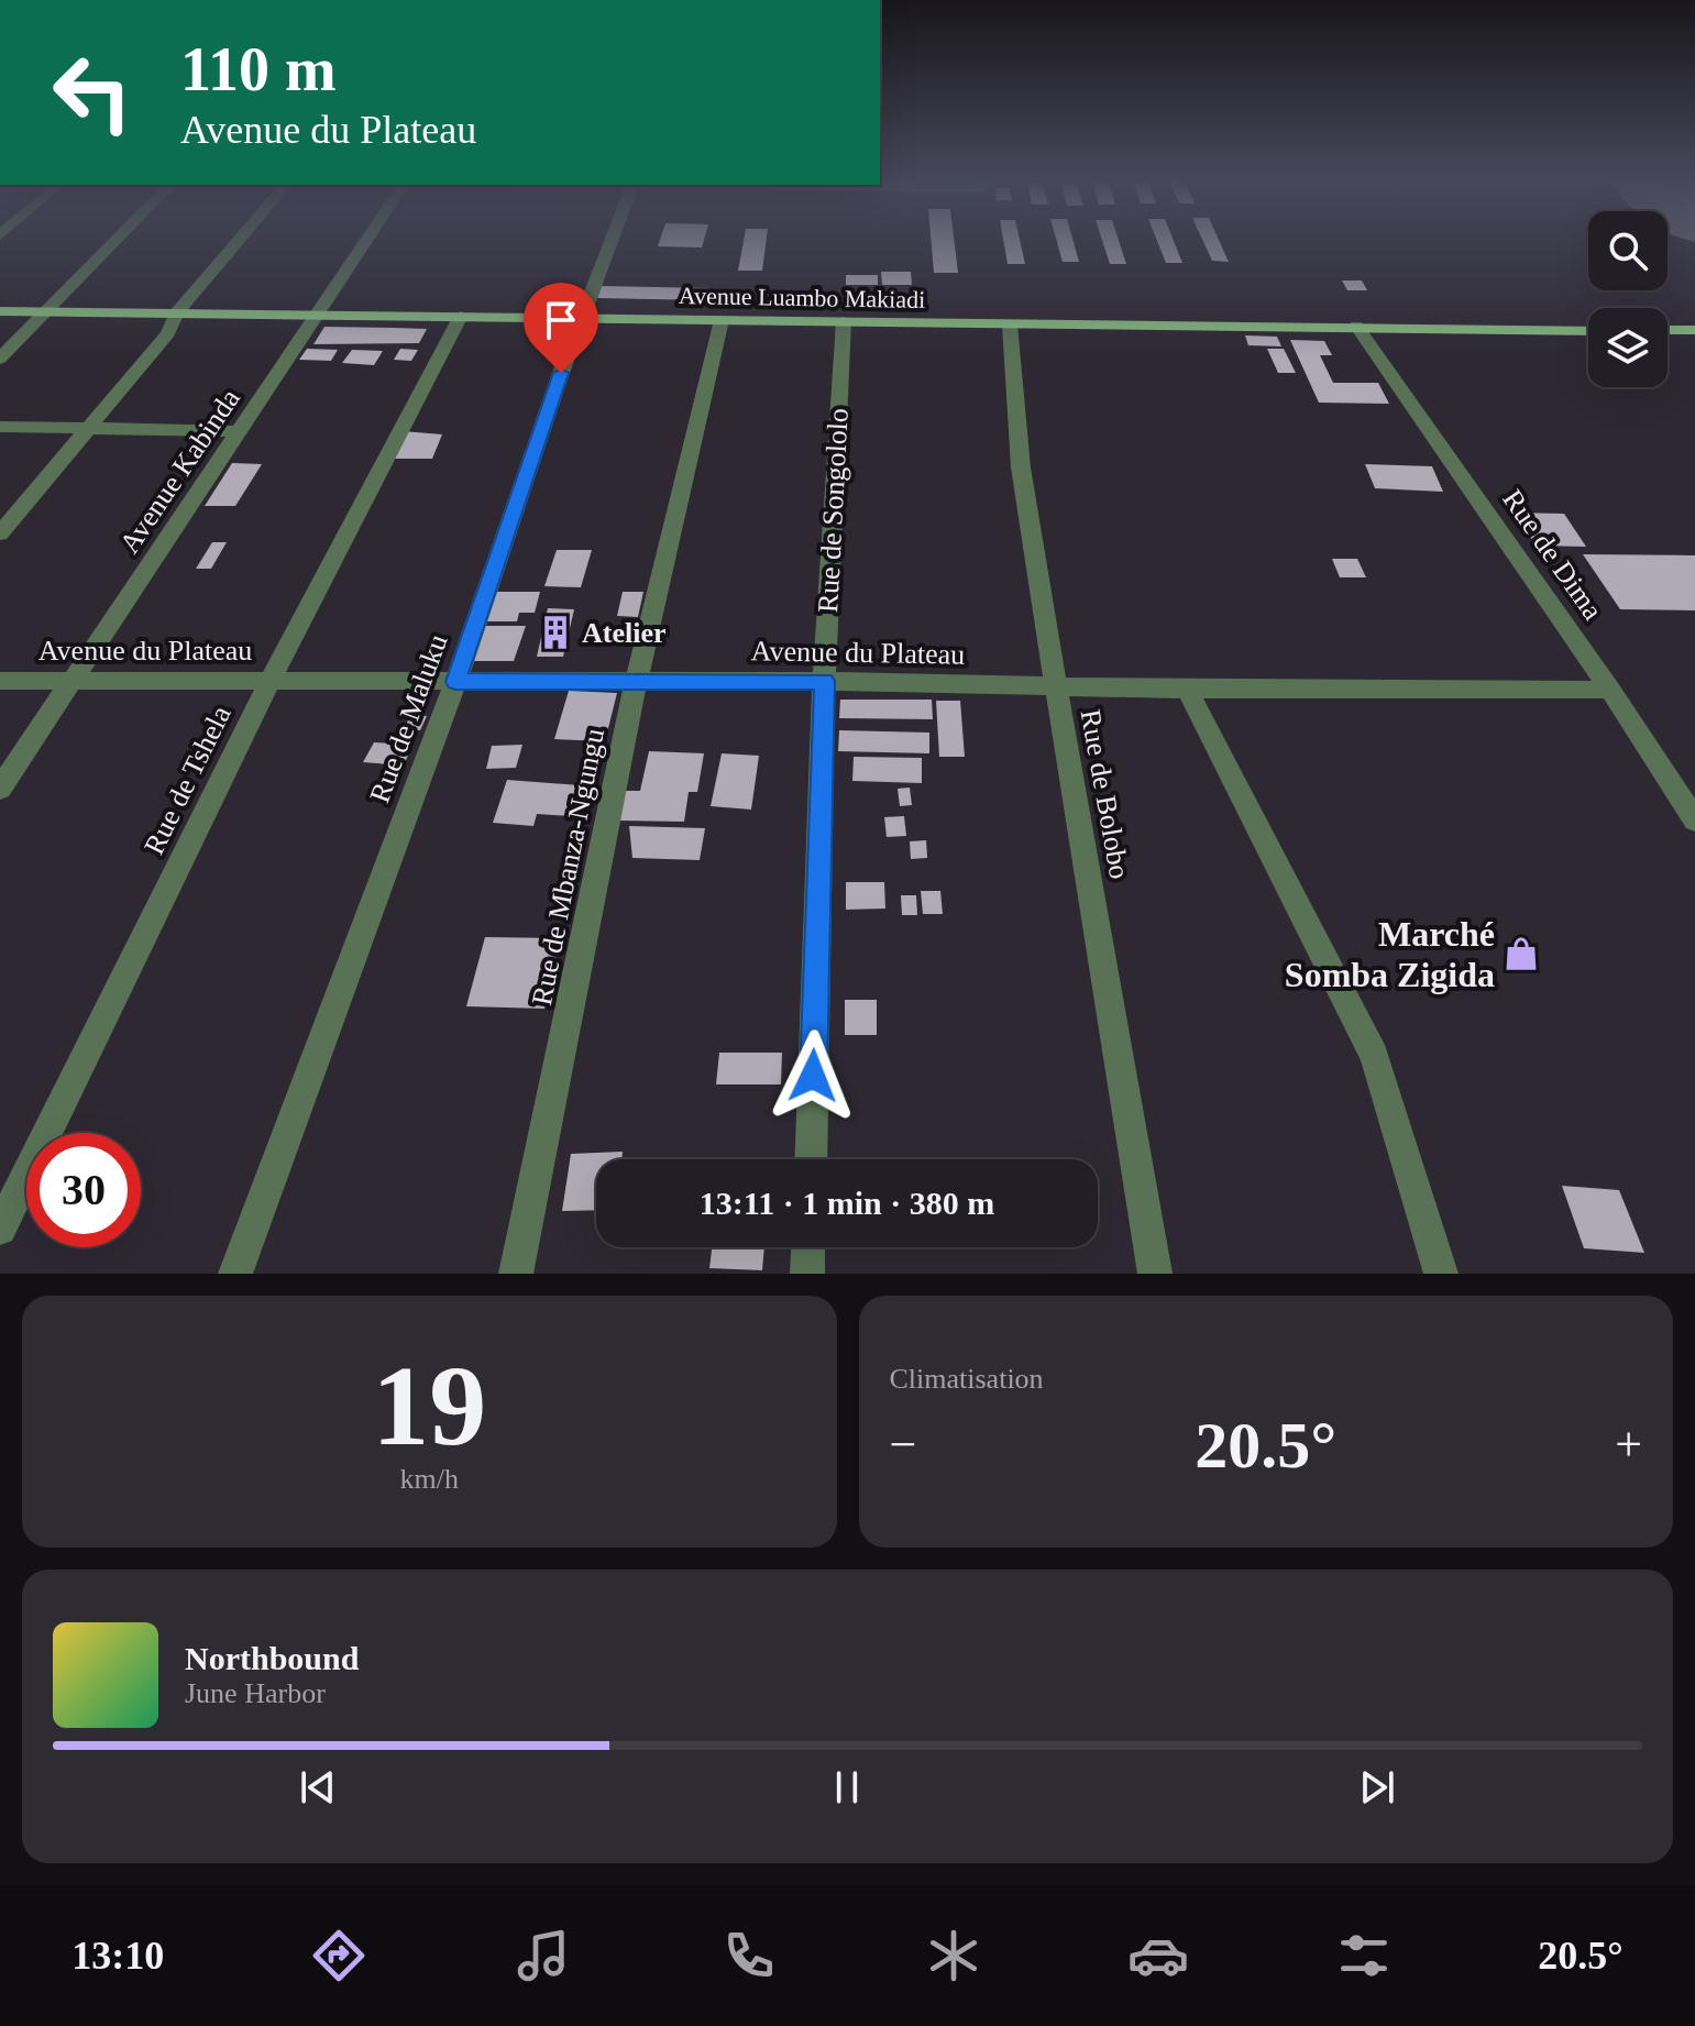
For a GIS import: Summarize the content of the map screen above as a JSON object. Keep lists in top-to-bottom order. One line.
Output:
{"streets":{"main road":["Avenue Luambo Makiadi"],"street":["Avenue Kabinda","Rue de Songololo","Rue de Dima","Avenue du Plateau","Rue de Maluku","Rue de Tshela","Rue de Bolobo","Rue de Mbanza-Ngungu"]},"crossings":[["Avenue Luambo Makiadi","Avenue Kabinda"],["Avenue Luambo Makiadi","Rue de Songololo"],["Avenue Luambo Makiadi","Rue de Dima"],["Avenue Luambo Makiadi","Rue de Maluku"],["Avenue Luambo Makiadi","Rue de Tshela"],["Avenue Luambo Makiadi","Rue de Bolobo"],["Avenue Luambo Makiadi","Rue de Mbanza-Ngungu"],["Avenue Kabinda","Avenue du Plateau"],["Rue de Songololo","Avenue du Plateau"],["Rue de Dima","Avenue du Plateau"],["Avenue du Plateau","Rue de Maluku"],["Avenue du Plateau","Rue de Tshela"],["Avenue du Plateau","Rue de Bolobo"],["Avenue du Plateau","Rue de Mbanza-Ngungu"]],"places":{"building":["Atelier"],"shop":["Marché Somba Zigida"]},"page":{"turn":["110 m","Avenue du Plateau"],"limit":"30","trip":"13:11 · 1 min · 380 m","tile":[["19","km/h"],"Climatisation"],"heat":["−","20.5°","+"],"song":["Northbound","June Harbor"],"tabs":["13:10","20.5°"]}}
